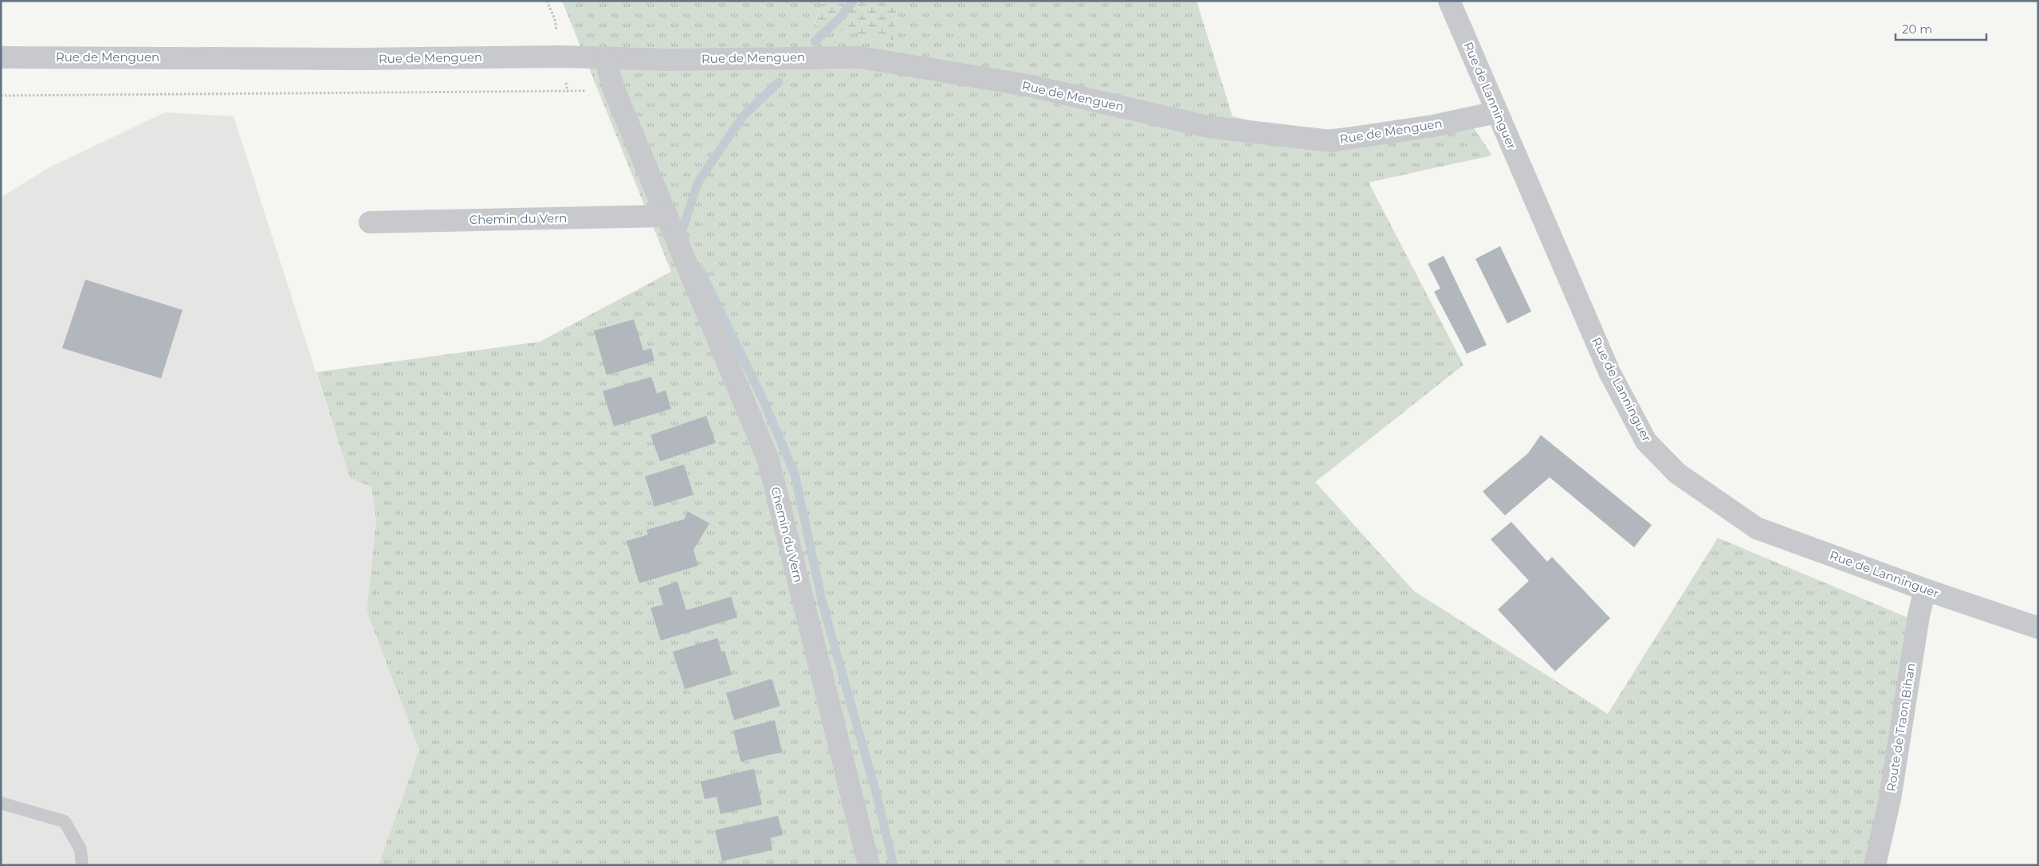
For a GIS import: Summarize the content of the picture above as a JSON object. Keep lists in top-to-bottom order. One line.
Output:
{"streets":{"street":["Rue de Menguen","Rue de Lanninguer","Chemin du Vern","Route de Traon Bihan"]},"crossings":[["Rue de Menguen","Rue de Lanninguer"],["Rue de Menguen","Chemin du Vern"],["Rue de Lanninguer","Route de Traon Bihan"]],"scale_bar":"20 m"}
